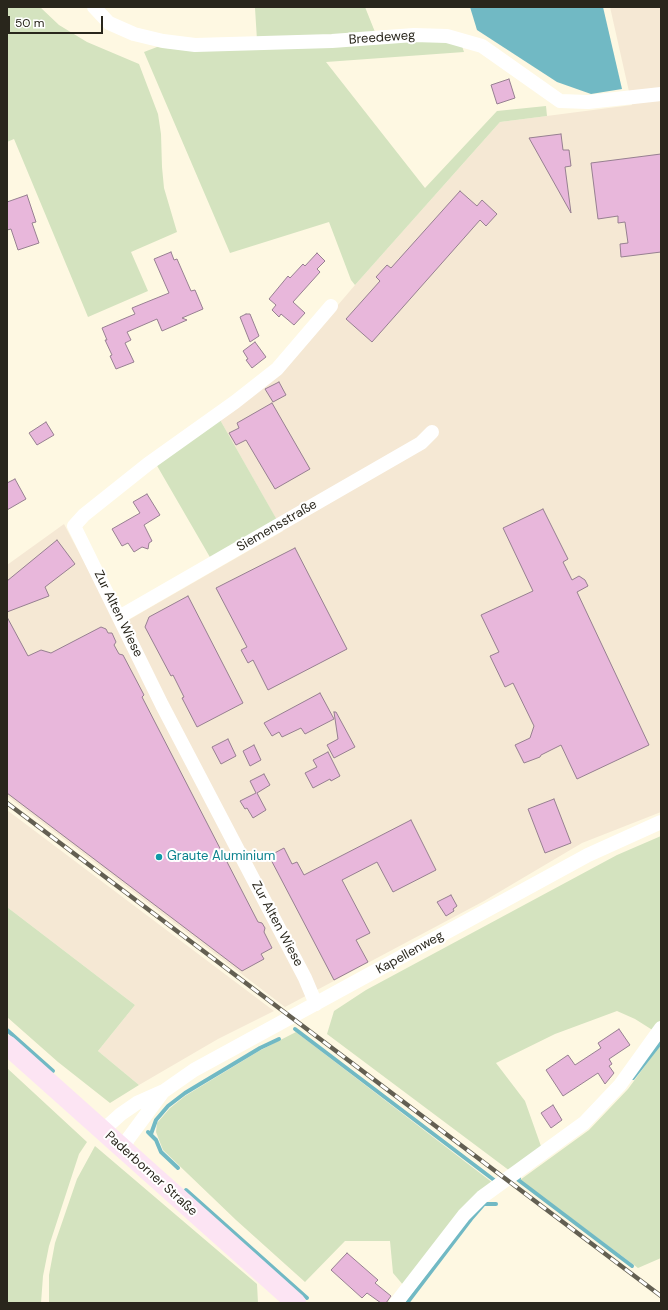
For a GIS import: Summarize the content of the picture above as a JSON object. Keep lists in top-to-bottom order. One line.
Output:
{"streets":{"main road":["Paderborner Straße"],"street":["Breedeweg","Siemensstraße","Zur Alten Wiese","Kapellenweg"]},"crossings":[["Siemensstraße","Zur Alten Wiese"],["Zur Alten Wiese","Kapellenweg"],["Kapellenweg","Paderborner Straße"]],"places":["Graute Aluminium"],"scale_bar":"50 m"}
